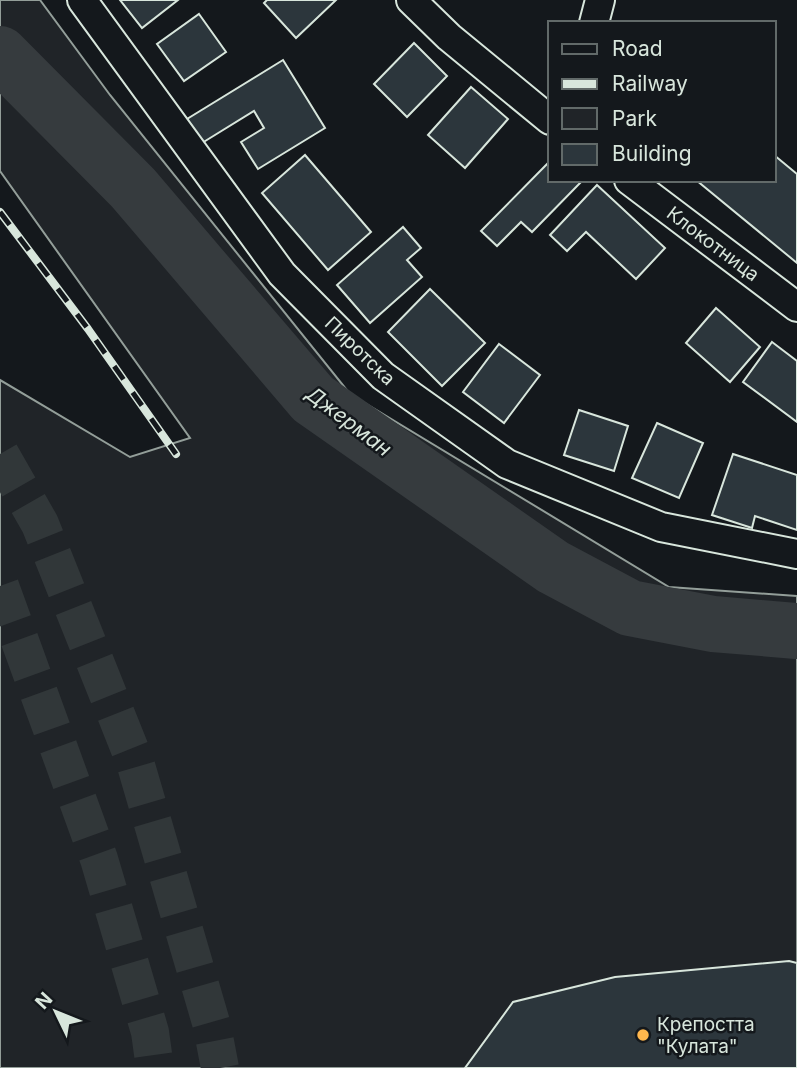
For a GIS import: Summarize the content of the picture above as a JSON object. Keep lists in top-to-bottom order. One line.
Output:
{"streets":{"street":["Клокотница","Пиротска"]},"water":["Джерман"],"places":["Крепостта \"Кулата\""],"legend":["Road","Railway","Park","Building"],"north":"top left"}
